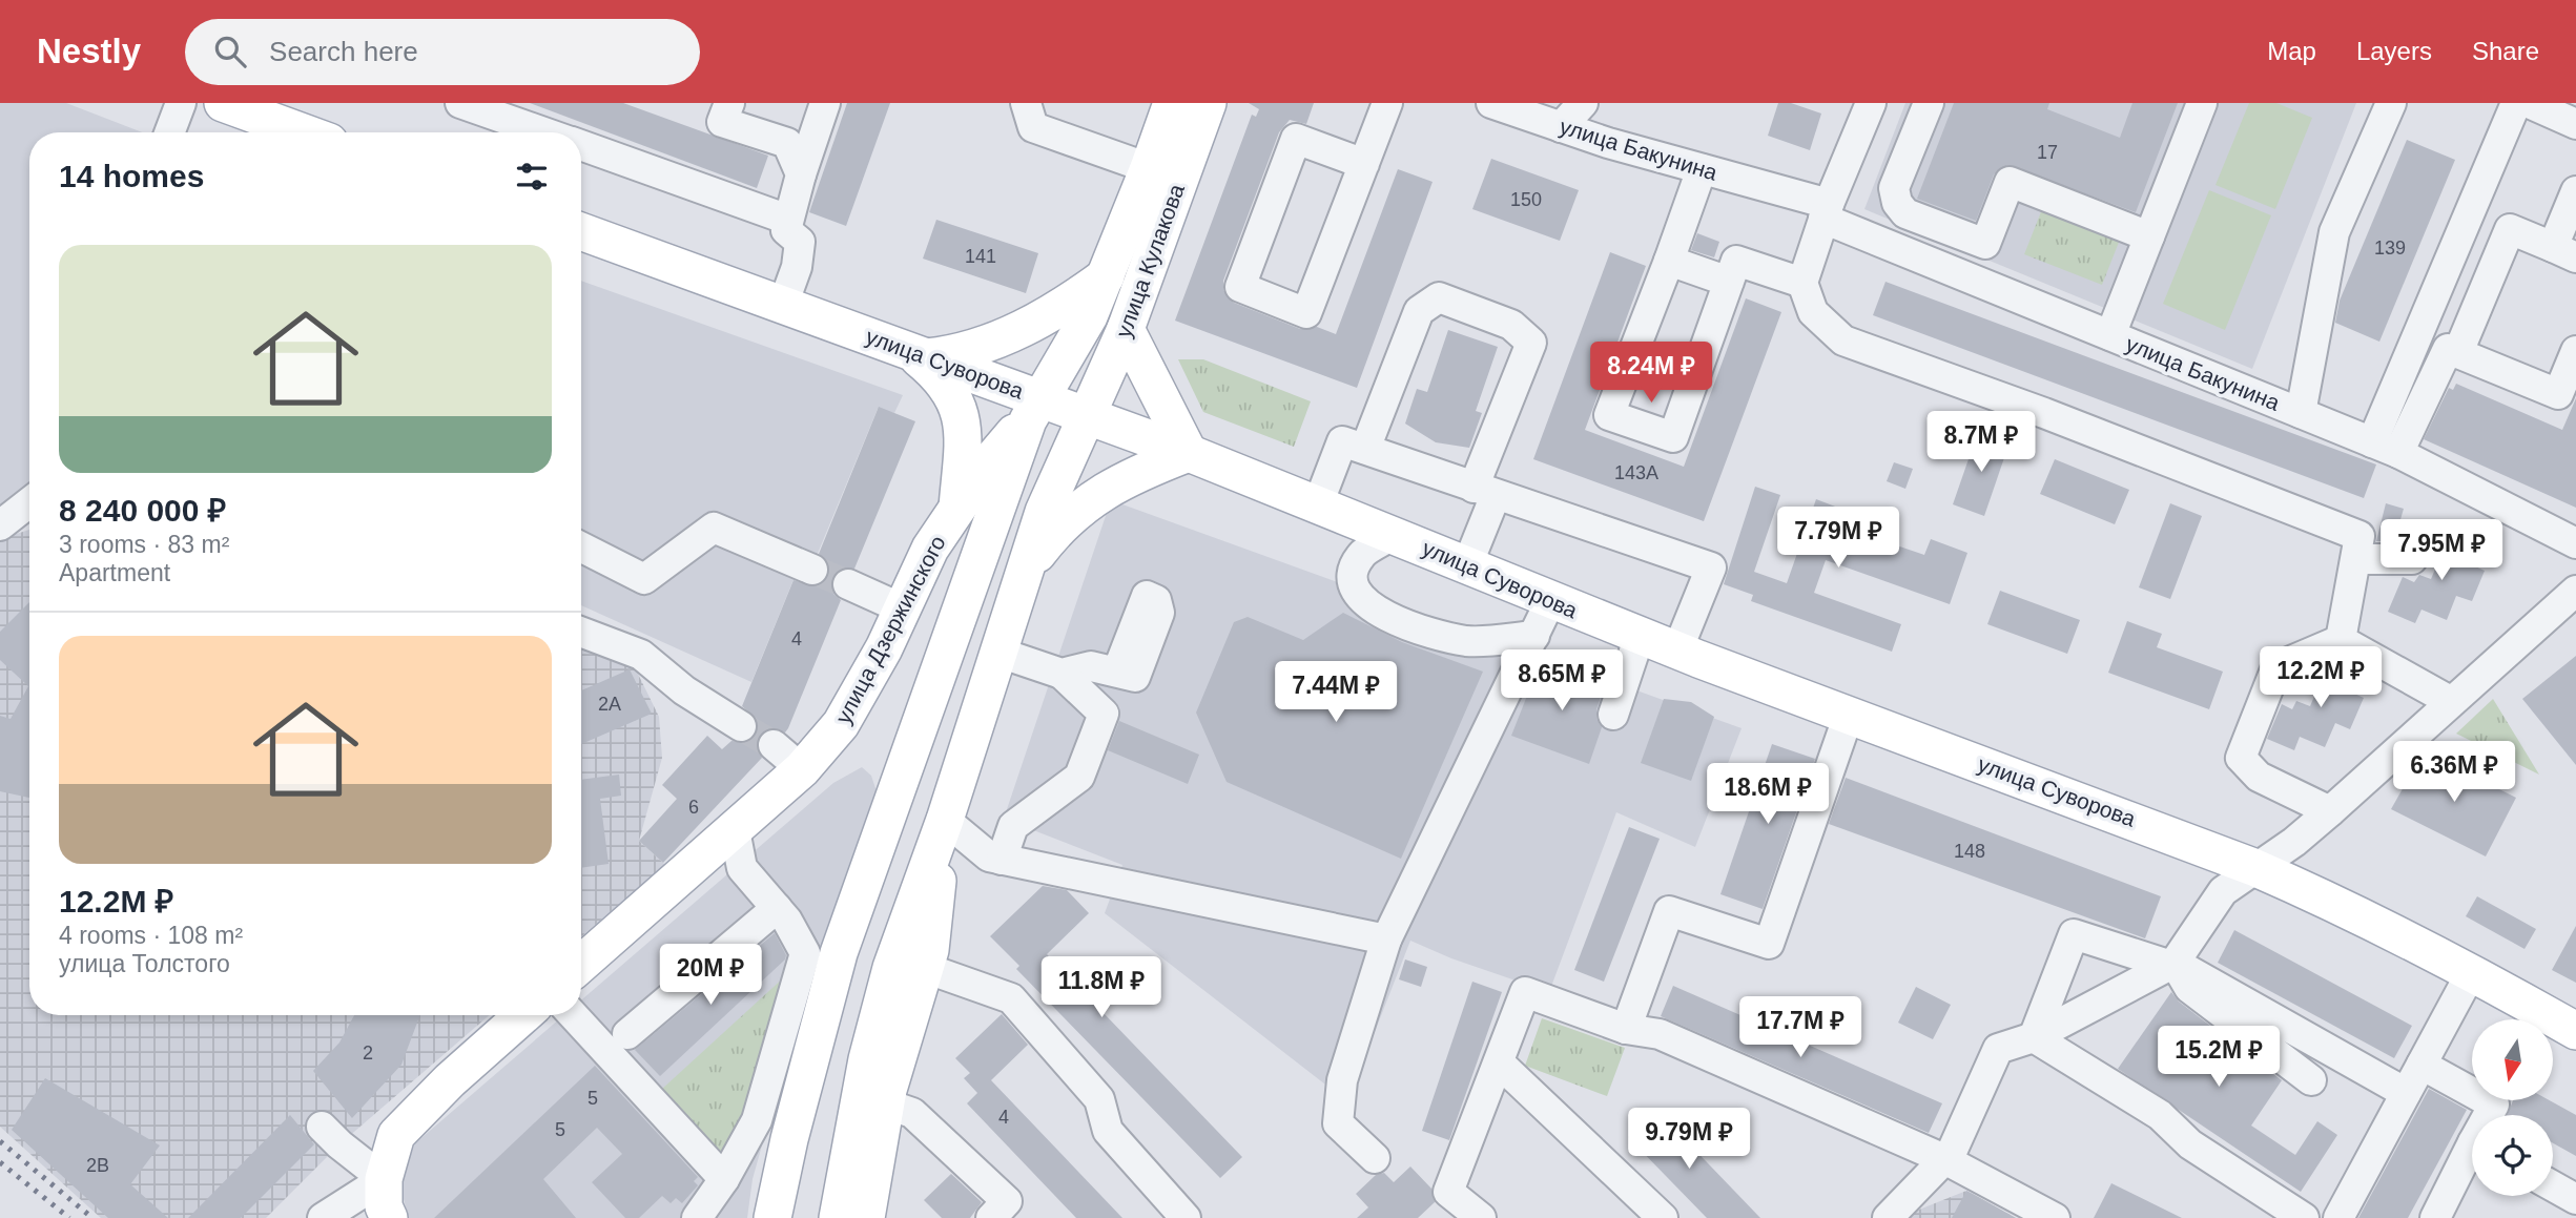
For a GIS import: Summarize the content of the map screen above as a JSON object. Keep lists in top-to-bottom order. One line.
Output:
{"streets":{"main road":["улица Кулакова","улица Суворова","улица Дзержинского"],"street":["улица Бакунина"]},"crossings":[["улица Кулакова","улица Суворова"],["улица Кулакова","улица Дзержинского"],["улица Суворова","улица Дзержинского"]],"house_numbers":["17","150","139","141","143А","4","2А","6","148","2","5","4","5","2В"],"north":"bottom","page":{"header":"Nestly","search":"Search here","nav":["Map","Layers","Share"],"heading":"14 homes","list":[{"name":"8 240 000 ₽","note":"3 rooms · 83 m² · Apartment"},{"name":"12.2M ₽","note":"4 rooms · 108 m² · улица Толстого"}],"price":["8.24M ₽","8.7M ₽","7.79M ₽","7.95M ₽","12.2M ₽","8.65M ₽","7.44M ₽","6.36M ₽","18.6M ₽","20M ₽","11.8M ₽","17.7M ₽","15.2M ₽","9.79M ₽"]}}
